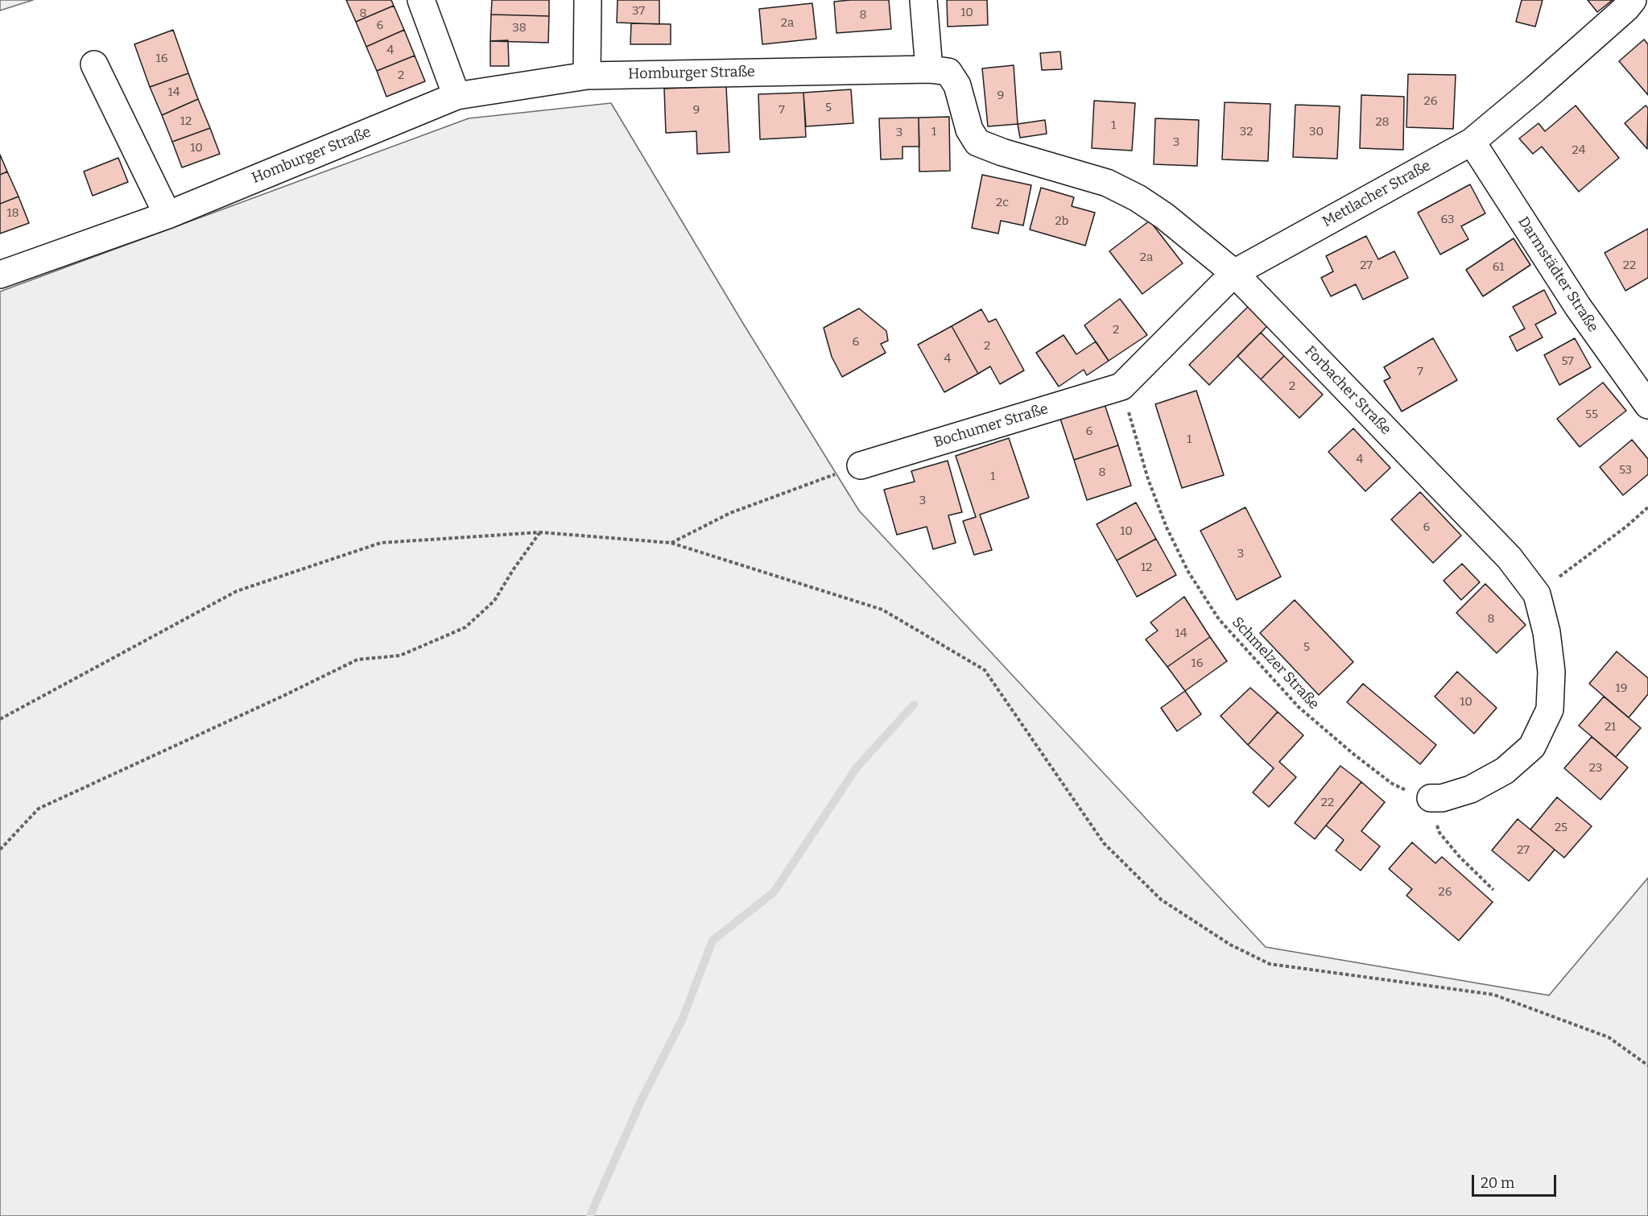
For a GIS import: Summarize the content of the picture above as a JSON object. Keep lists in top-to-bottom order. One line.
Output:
{"streets":{"street":["Homburger Straße","Mettlacher Straße","Darmstädter Straße","Forbacher Straße","Bochumer Straße"],"path":["Schmelzer Straße"]},"crossings":[["Homburger Straße","Forbacher Straße"],["Mettlacher Straße","Darmstädter Straße"],["Mettlacher Straße","Forbacher Straße"],["Mettlacher Straße","Bochumer Straße"],["Mettlacher Straße","Schmelzer Straße"],["Forbacher Straße","Schmelzer Straße"],["Bochumer Straße","Schmelzer Straße"]],"house_numbers":["37","10","8","8","2a","6","38","4","16","2","14","9","26","5","9","7","12","28","1","1","32","30","3","3","10","24","2c","18","63","2b","2a","27","22","61","2","6","2","4","57","7","2","55","6","1","4","53","8","1","3","6","10","3","12","8","14","5","16","19","10","21","23","22","25","27","26"],"scale_bar":"20 m"}
